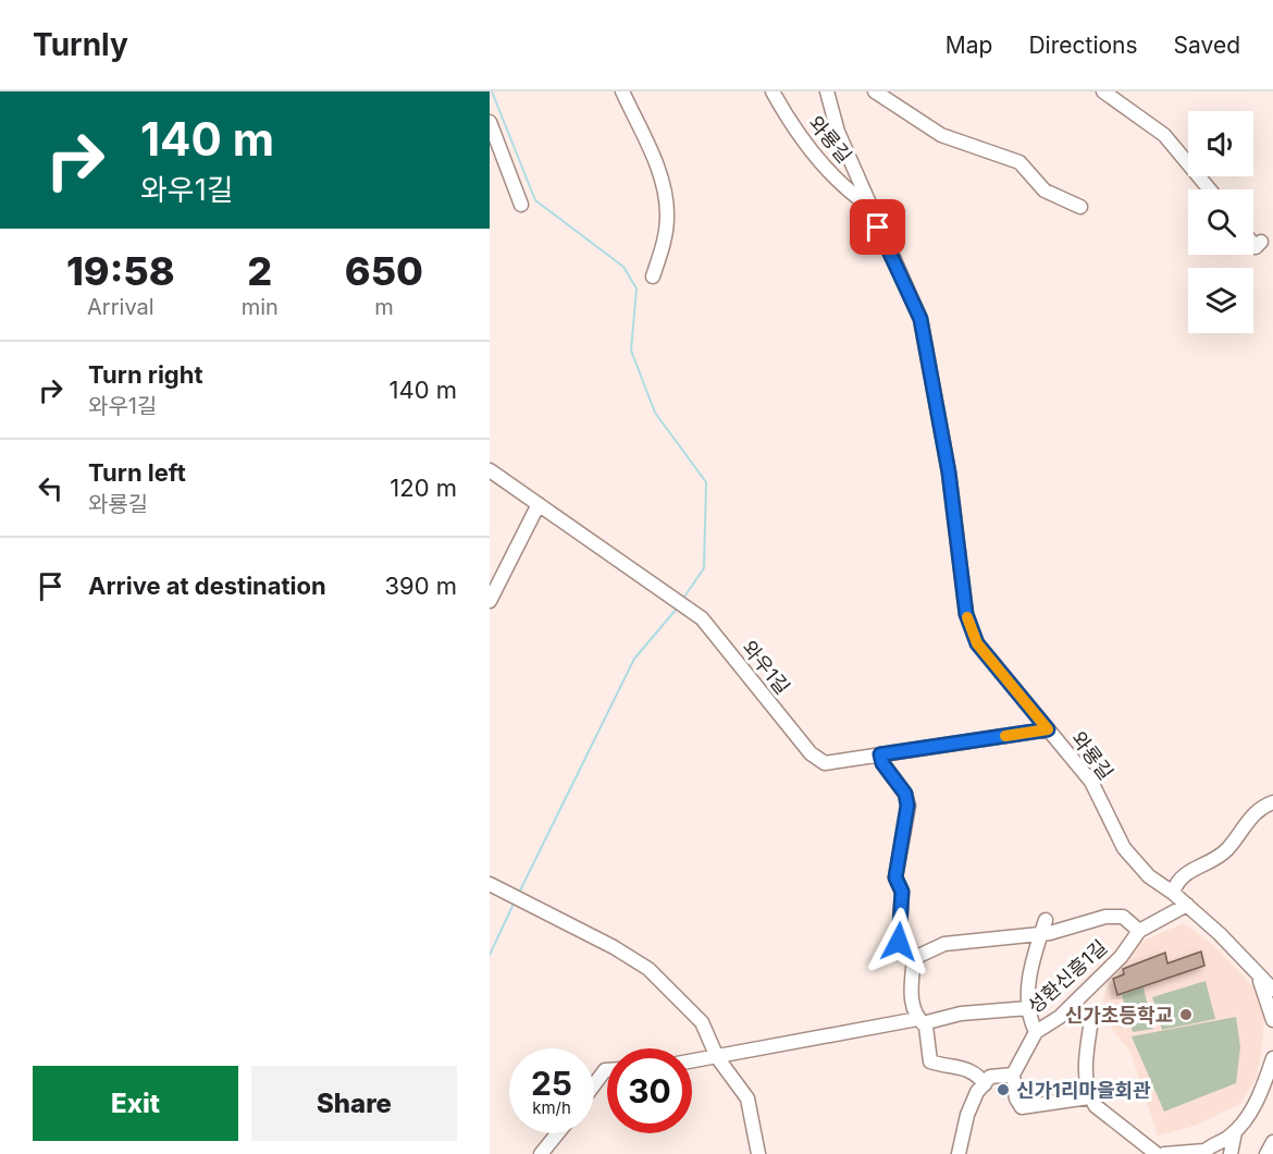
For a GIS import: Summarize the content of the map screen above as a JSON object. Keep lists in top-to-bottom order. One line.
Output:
{"streets":{"street":["와룡길","와우1길","성환신흥1길"]},"crossings":[["와룡길","와우1길"],["와룡길","성환신흥1길"]],"places":["신가초등학교","신가1리마을회관"],"page":{"header":"Turnly","nav":["Map","Directions","Saved"],"turn":["140 m","와우1길"],"eta":["19:58","Arrival","2","min","650","m"],"list":[{"name":"Turn right","note":"와우1길","value":"140 m"},{"name":"Turn left","note":"와룡길","value":"120 m"},{"name":"Arrive at destination","value":"390 m"}],"speed":"25 km/h","limit":"30","buttons":["Exit","Share"]}}
